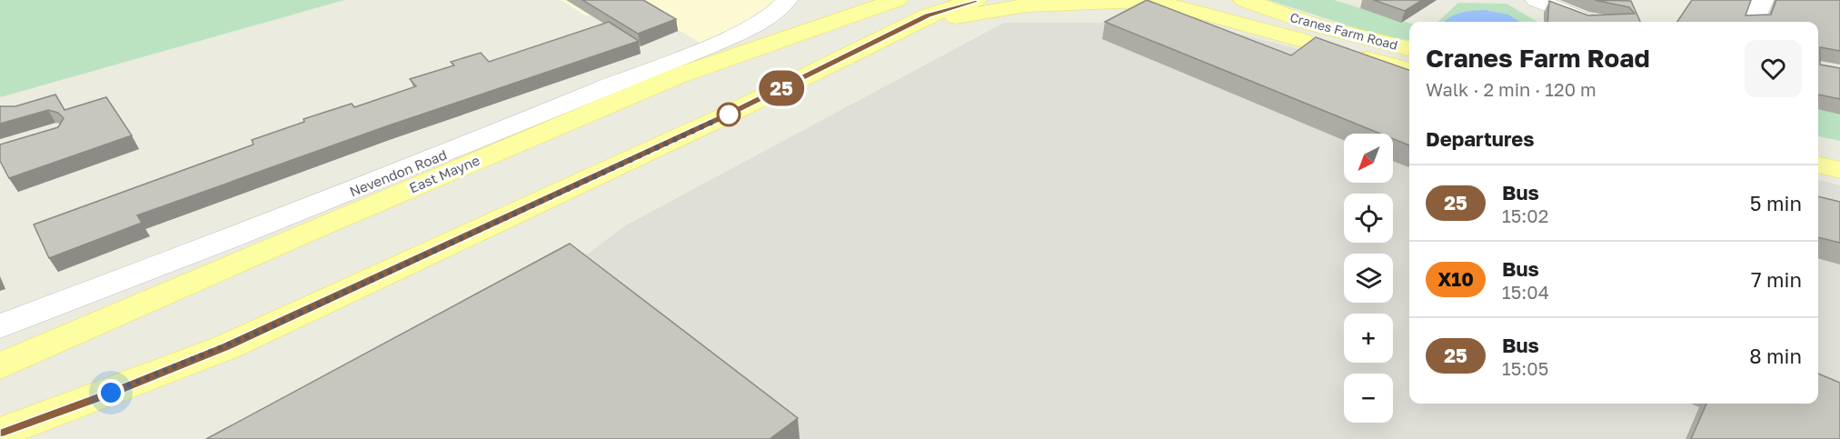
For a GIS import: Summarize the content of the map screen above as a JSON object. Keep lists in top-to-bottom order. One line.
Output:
{"streets":{"main road":["Cranes Farm Road","East Mayne"],"street":["Nevendon Road"]},"lines":["bus line 25"],"north":"bottom left","page":{"on_map":"25","heading":[["Cranes Farm Road","Walk · 2 min · 120 m"],"Departures"],"map_buttons":["+","−"],"list":[{"mark":"25","name":"Bus","note":"15:02","value":"5 min"},{"mark":"X10","name":"Bus","note":"15:04","value":"7 min"},{"mark":"25","name":"Bus","note":"15:05","value":"8 min"}]}}
